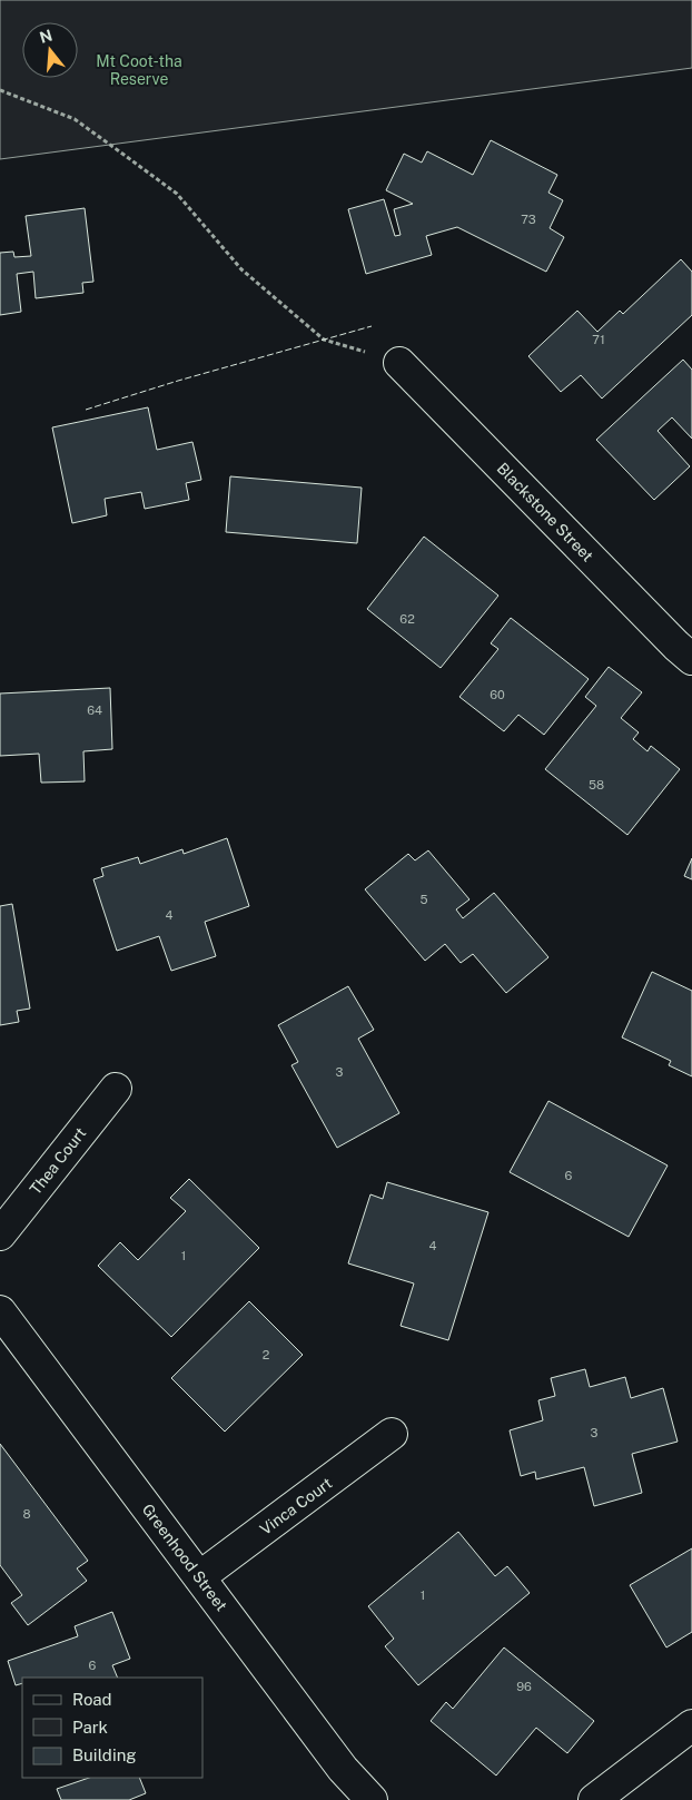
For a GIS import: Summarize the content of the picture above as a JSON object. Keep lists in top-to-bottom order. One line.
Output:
{"streets":{"street":["Blackstone Street","Thea Court","Vinca Court","Greenhood Street"]},"crossings":[["Vinca Court","Greenhood Street"]],"parks":["Mt Coot-tha Reserve"],"house_numbers":["73","71","62","60","64","58","5","4","3","6","4","1","2","3","8","1","6","96"],"legend":["Road","Park","Building"],"north":"top"}
